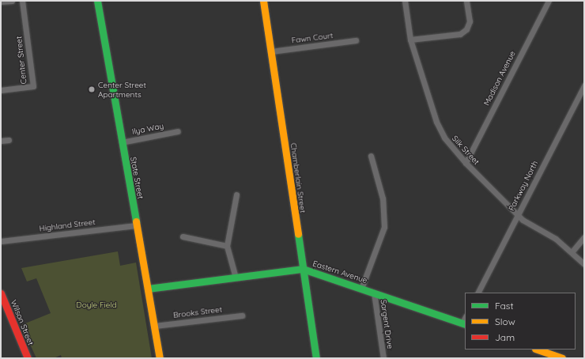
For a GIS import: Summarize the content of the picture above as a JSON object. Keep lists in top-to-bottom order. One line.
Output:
{"streets":{"street":["Fawn Court","Center Street","Madison Avenue","Ilya Way","Silk Street","State Street","Chamberlain Street","Parkway North","Highland Street","Eastern Avenue","Brooks Street","Wilson Street","Sargent Drive"]},"crossings":[["Fawn Court","Chamberlain Street"],["Madison Avenue","Silk Street"],["Ilya Way","State Street"],["Silk Street","Parkway North"],["State Street","Highland Street"],["State Street","Eastern Avenue"],["State Street","Brooks Street"],["Chamberlain Street","Eastern Avenue"],["Eastern Avenue","Sargent Drive"]],"parks":["Doyle Field"],"places":["Center Street Apartments"],"legend":["Fast","Slow","Jam"]}
